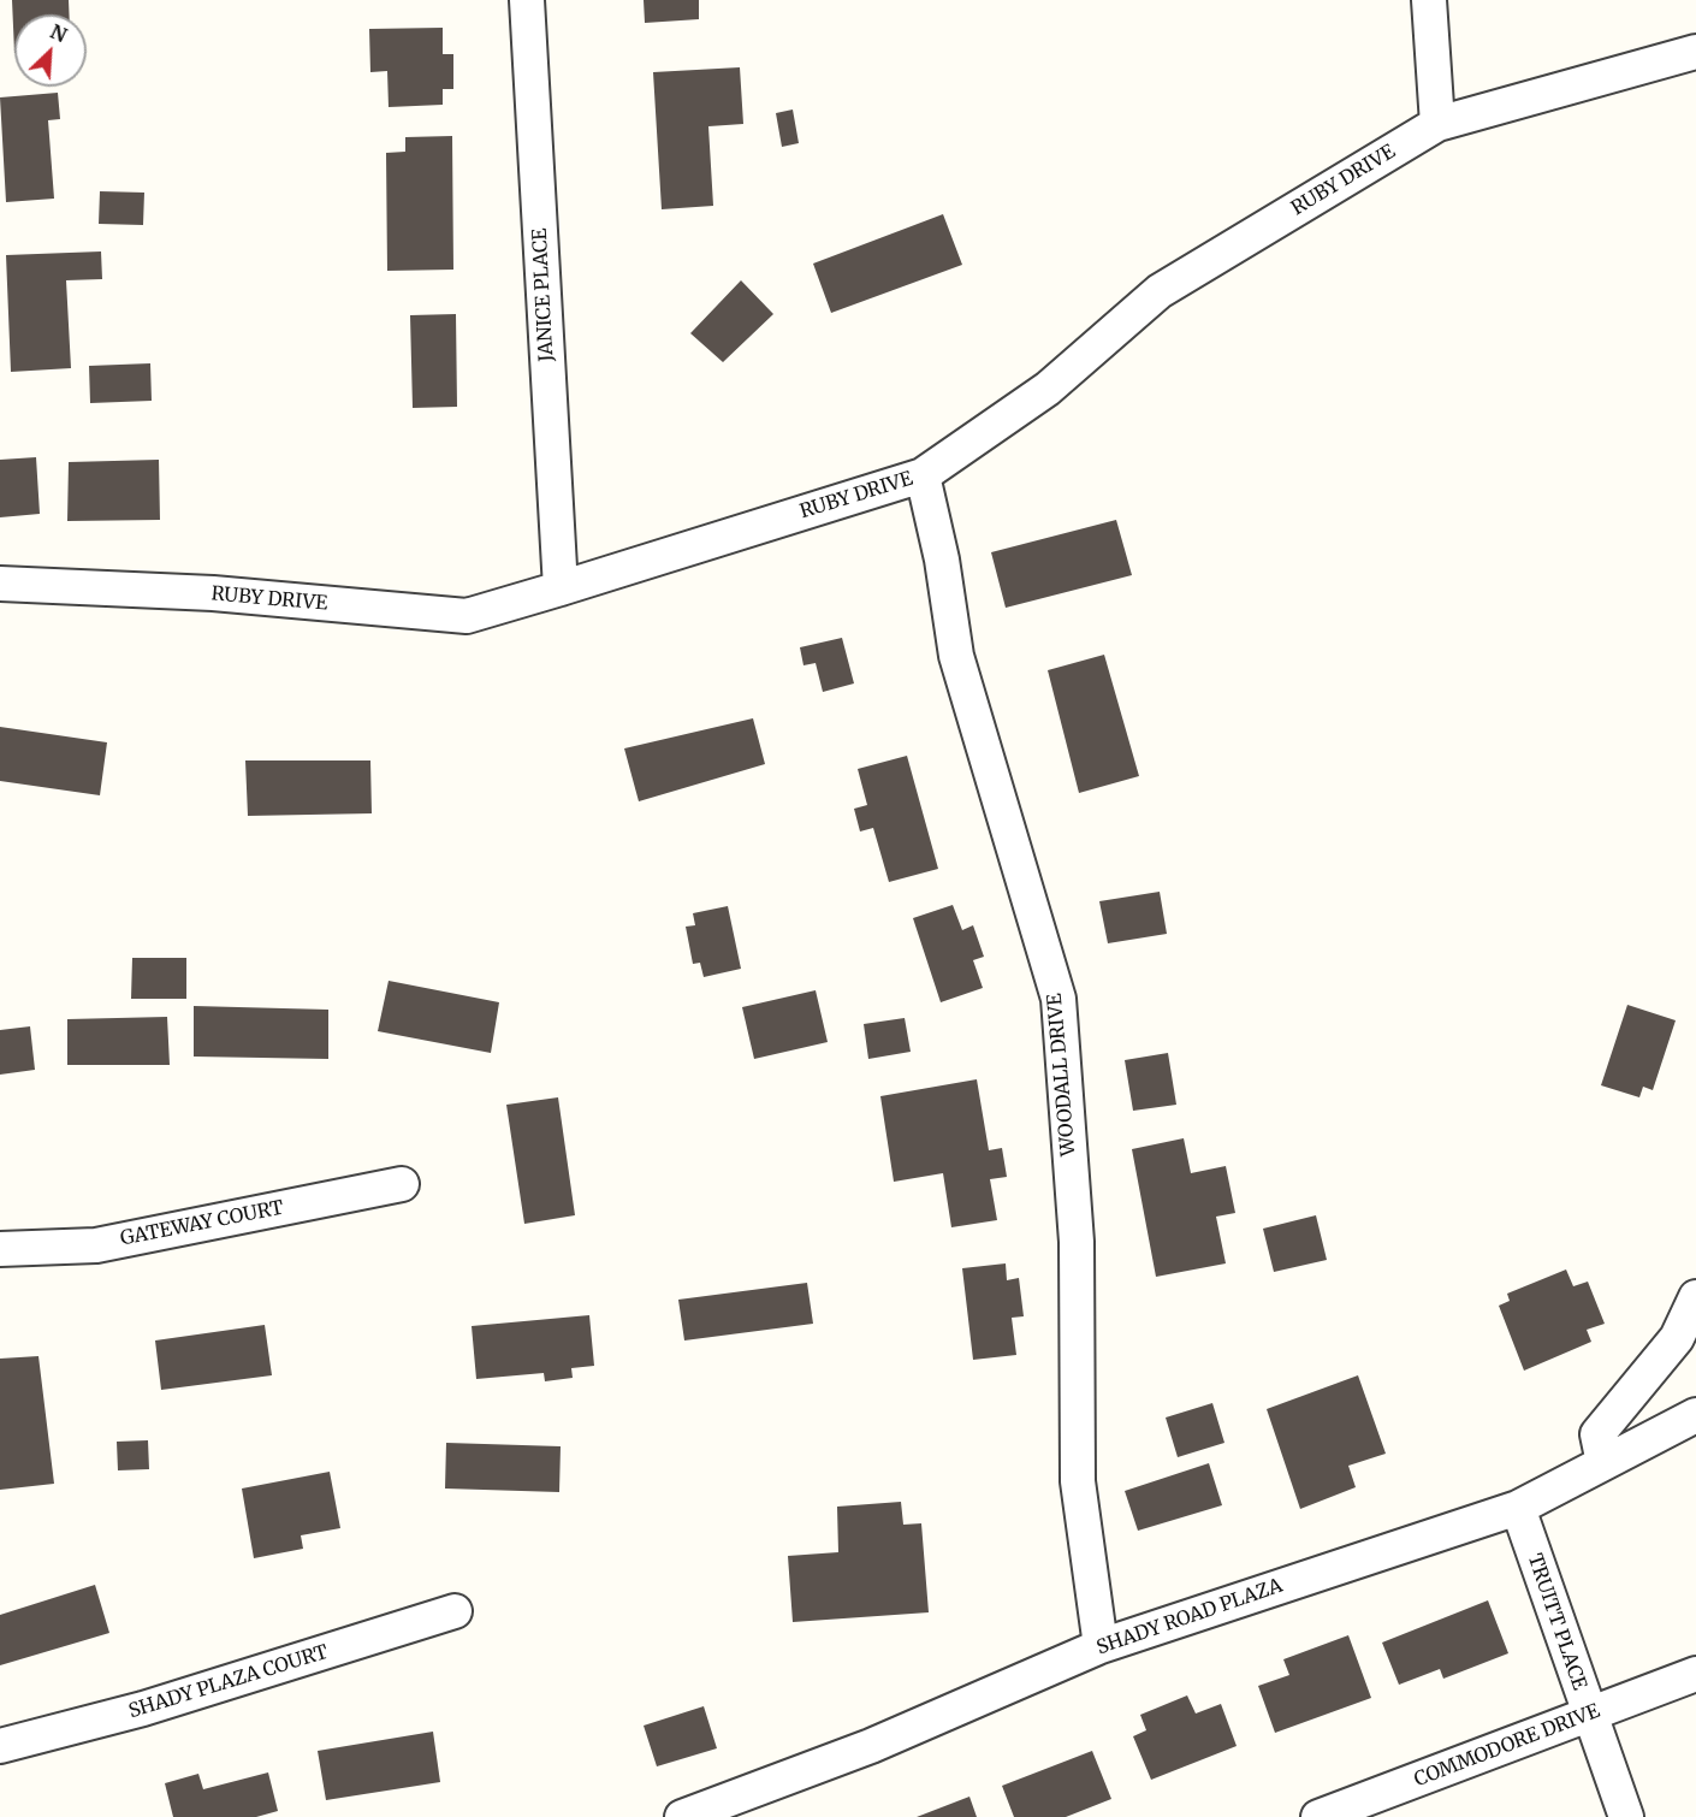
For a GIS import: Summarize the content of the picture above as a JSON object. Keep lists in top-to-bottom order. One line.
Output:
{"streets":{"street":["RUBY DRIVE","JANICE PLACE","WOODALL DRIVE","GATEWAY COURT","SHADY ROAD PLAZA","TRUITT PLACE","SHADY PLAZA COURT","COMMODORE DRIVE"]},"crossings":[["RUBY DRIVE","JANICE PLACE"],["RUBY DRIVE","WOODALL DRIVE"],["WOODALL DRIVE","SHADY ROAD PLAZA"],["SHADY ROAD PLAZA","TRUITT PLACE"],["TRUITT PLACE","COMMODORE DRIVE"]],"north":"top right"}
